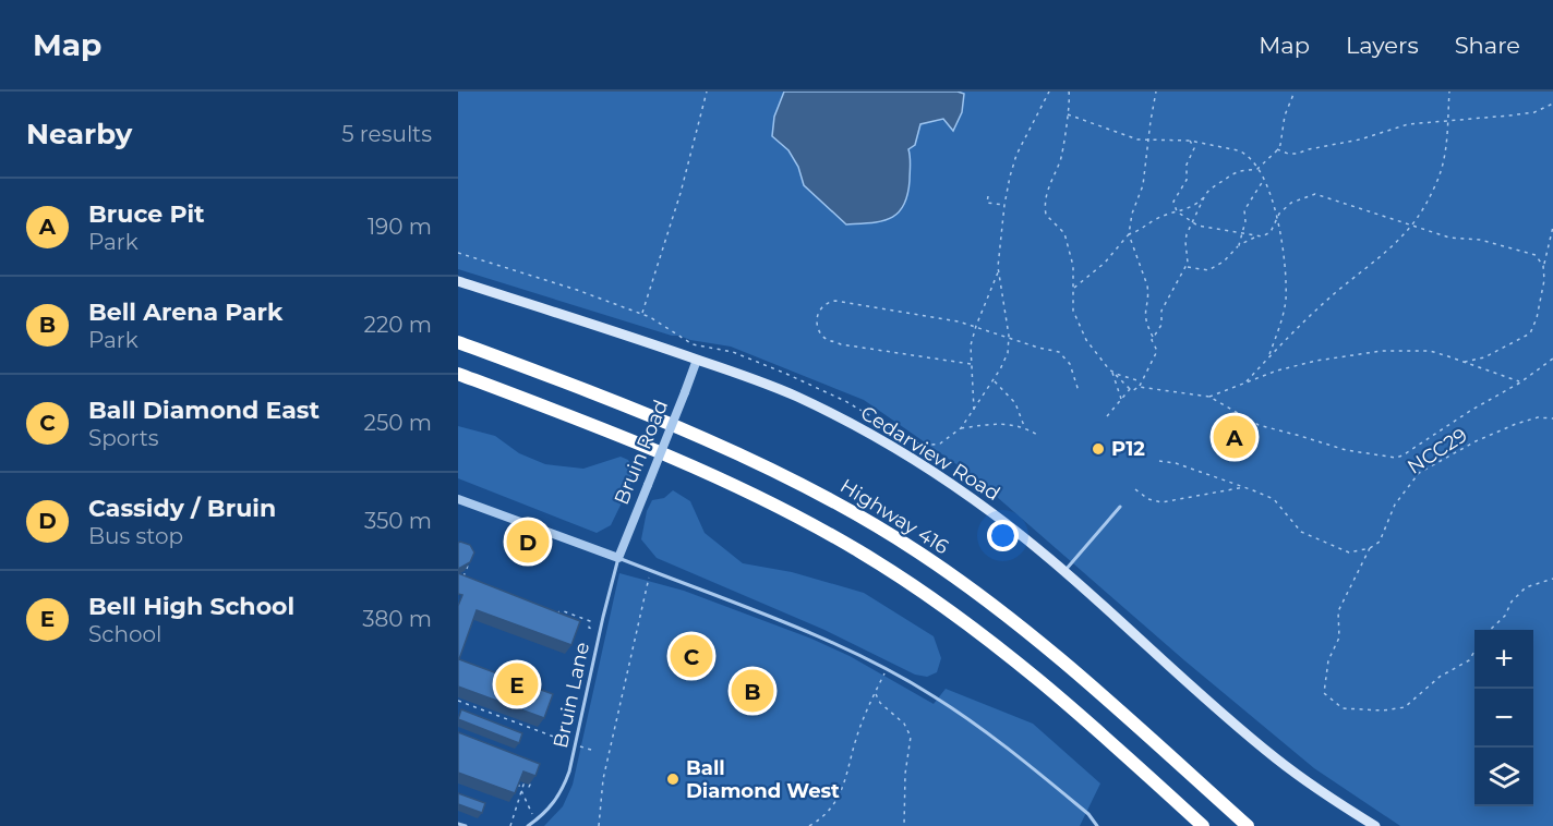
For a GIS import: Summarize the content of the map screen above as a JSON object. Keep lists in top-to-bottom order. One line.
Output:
{"streets":{"highway":["Highway 416"],"main road":["Cedarview Road"],"street":["Bruin Road"],"lane":["Bruin Lane"],"path":["NCC29"]},"crossings":[["Bruin Road","Cedarview Road"],["Bruin Road","Bruin Lane"]],"places":["P12","Ball Diamond West"],"page":{"header":"Map","nav":["Map","Layers","Share"],"heading":["Nearby","5 results"],"list":[{"mark":"A","name":"Bruce Pit","note":"Park","value":"190 m"},{"mark":"B","name":"Bell Arena Park","note":"Park","value":"220 m"},{"mark":"C","name":"Ball Diamond East","note":"Sports","value":"250 m"},{"mark":"D","name":"Cassidy / Bruin","note":"Bus stop","value":"350 m"},{"mark":"E","name":"Bell High School","note":"School","value":"380 m"}],"pins":["A","D","C","E","B"],"map_buttons":["+","−"]}}
